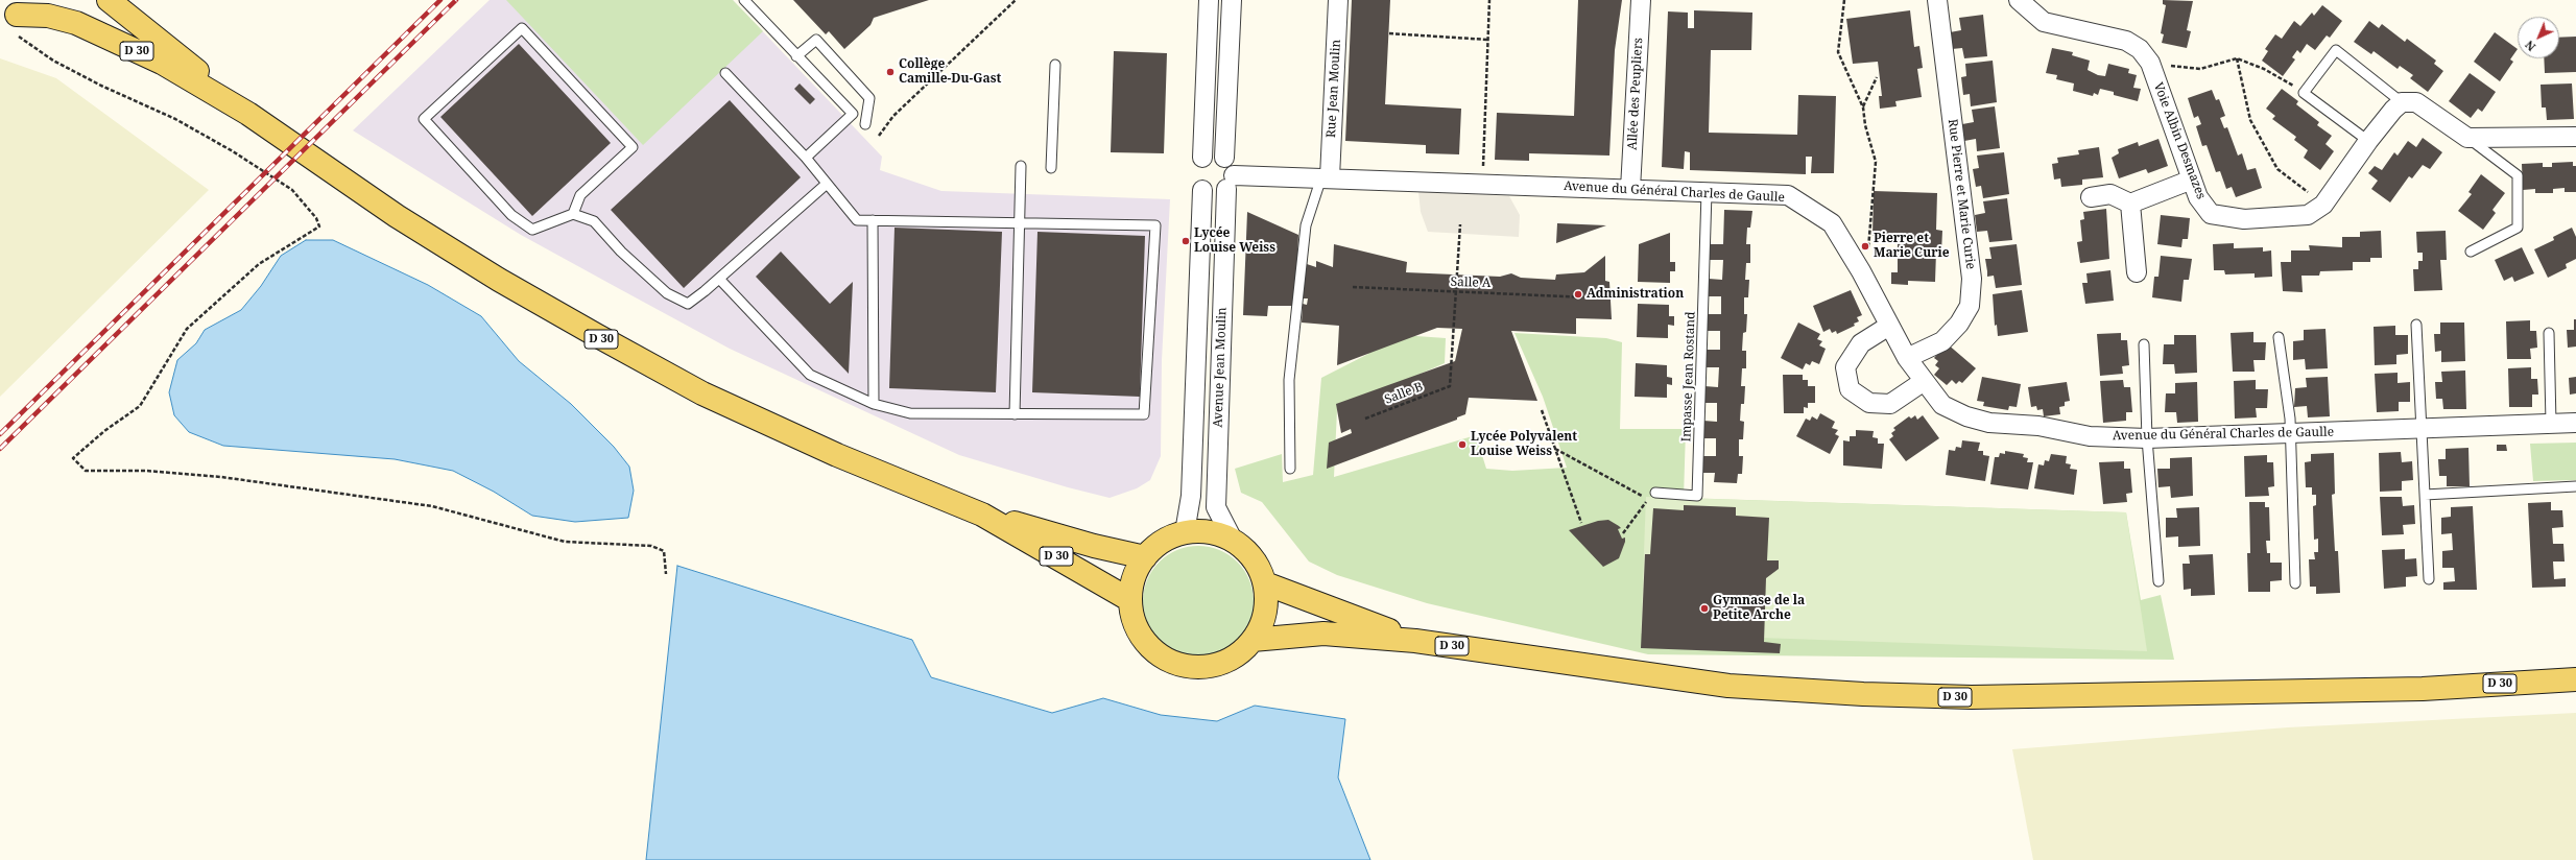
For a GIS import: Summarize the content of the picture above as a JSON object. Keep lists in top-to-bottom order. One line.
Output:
{"streets":{"main road":["D 30"],"street":["Rue Jean Moulin","Allée des Peupliers","Voie Albin Desmazes","Avenue du Général Charles de Gaulle","Rue Pierre et Marie Curie","Avenue Jean Moulin"],"lane":["Impasse Jean Rostand"],"path":["Salle A","Salle B"]},"crossings":[["D 30","Avenue Jean Moulin"],["Rue Jean Moulin","Avenue du Général Charles de Gaulle"],["Allée des Peupliers","Avenue du Général Charles de Gaulle"],["Avenue du Général Charles de Gaulle","Rue Pierre et Marie Curie"],["Avenue du Général Charles de Gaulle","Avenue Jean Moulin"],["Avenue du Général Charles de Gaulle","Impasse Jean Rostand"],["Salle A","Salle B"]],"places":["Collège Camille-Du-Gast","Lycée Louise Weiss","Pierre et Marie Curie","Administration","Lycée Polyvalent Louise Weiss","Gymnase de la Petite Arche"],"north":"bottom left"}
